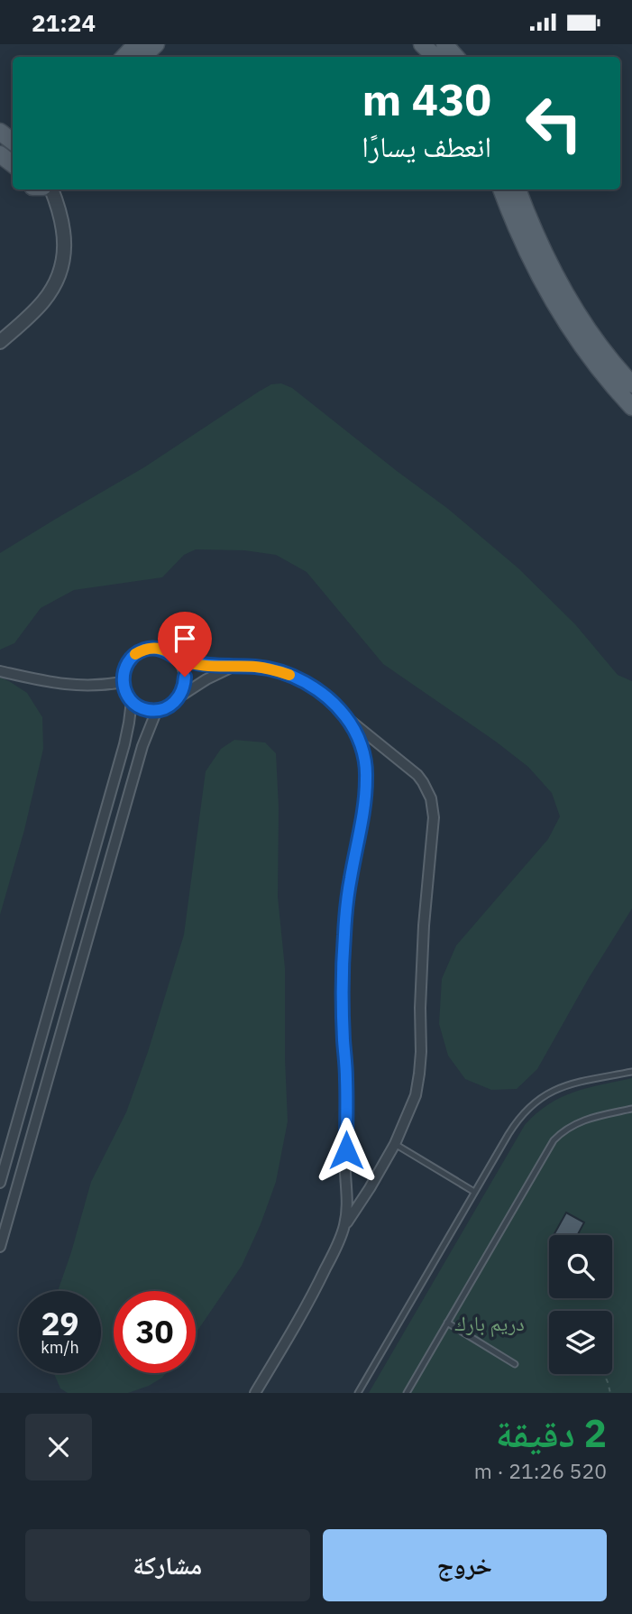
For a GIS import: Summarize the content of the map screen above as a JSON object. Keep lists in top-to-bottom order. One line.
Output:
{"parks":["دريم بارك"],"page":{"status":"21:24","turn":["430 m","انعطف يسارًا"],"speed":"29 km/h","limit":"30","heading":["2 دقيقة","520 m · 21:26"],"buttons":["خروج","مشاركة"]}}
